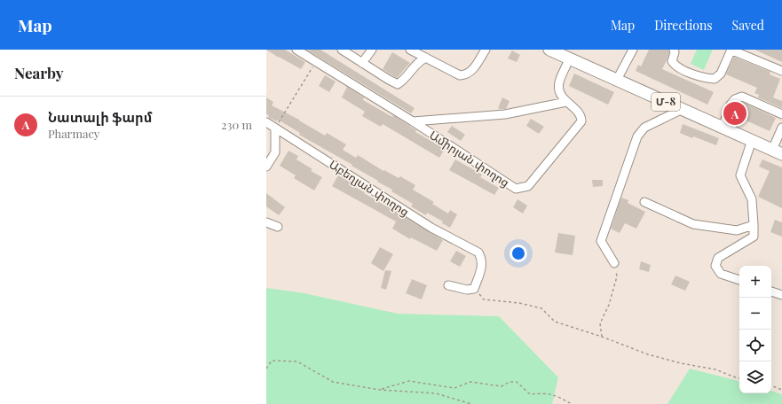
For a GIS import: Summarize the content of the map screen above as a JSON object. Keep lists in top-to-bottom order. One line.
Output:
{"streets":{"highway":["Մ-8"],"street":["Ամիրյան փողոց","Աբեղյան փողոց"]},"crossings":[["Մ-8","Ամիրյան փողոց"]],"page":{"header":"Map","nav":["Map","Directions","Saved"],"heading":"Nearby","list":[{"mark":"A","name":"Նատալի ֆարմ","note":"Pharmacy","value":"230 m"}],"pins":"A","map_buttons":["+","−"]}}
